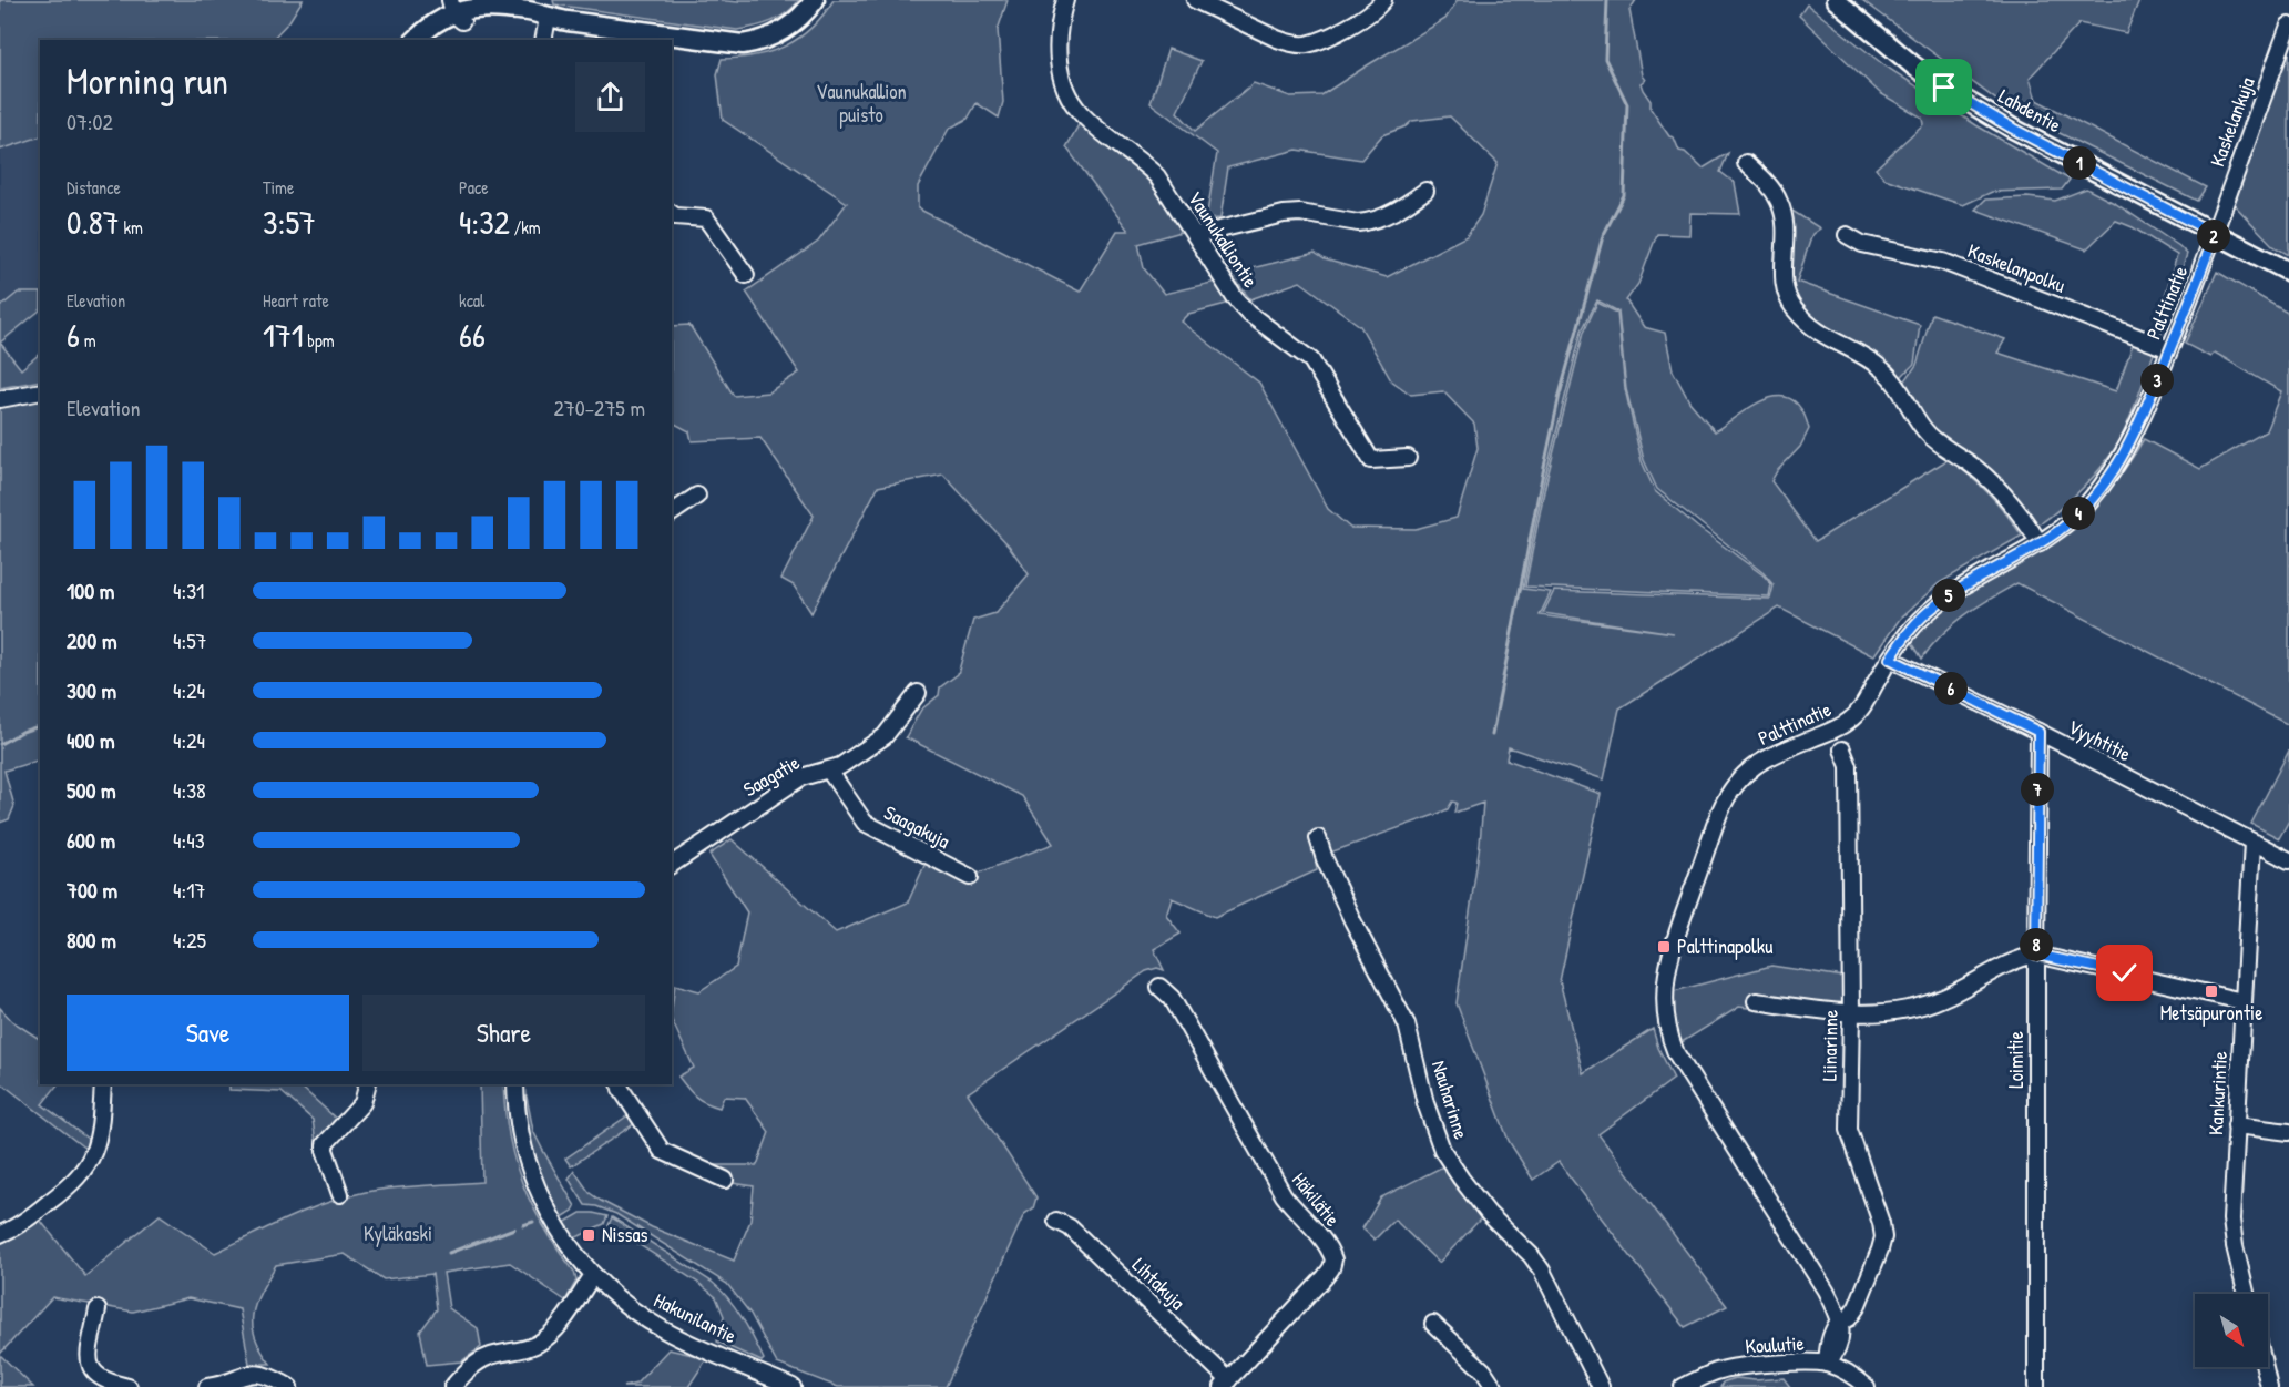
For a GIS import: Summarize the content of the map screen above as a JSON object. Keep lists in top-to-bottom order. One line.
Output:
{"streets":{"main road":["Lahdentie"],"street":["Kaskelankuja","Vaunukalliontie","Kaskelanpolku","Palttinatie","Vyyhtitie","Saagatie","Saagakuja","Liinarinne","Loimitie","Kankurintie","Nauharinne","Häkilätie","Lihtakuja","Hakunilantie","Koulutie"]},"crossings":[["Lahdentie","Kaskelankuja"],["Lahdentie","Palttinatie"],["Kaskelankuja","Palttinatie"],["Kaskelanpolku","Palttinatie"],["Palttinatie","Vyyhtitie"],["Palttinatie","Liinarinne"],["Vyyhtitie","Loimitie"],["Vyyhtitie","Kankurintie"],["Saagatie","Saagakuja"],["Häkilätie","Lihtakuja"]],"parks":["Vaunukallion puisto","Kyläkaski"],"places":{"transit":["Palttinapolku","Metsäpurontie","Nissas"]},"north":"bottom right","page":{"heading":["Morning run","07:02"],"pins":["1","2","3","4","5","6","7","8"],"stats":[["Distance","0.87 km"],["Time","3:57"],["Pace","4:32 /km"],["Elevation","6 m"],["Heart rate","171 bpm"],["kcal","66"]],"chart":["Elevation","270–275 m"],"list":[{"name":"100 m","note":"4:31"},{"name":"200 m","note":"4:57"},{"name":"300 m","note":"4:24"},{"name":"400 m","note":"4:24"},{"name":"500 m","note":"4:38"},{"name":"600 m","note":"4:43"},{"name":"700 m","note":"4:17"},{"name":"800 m","note":"4:25"}],"buttons":["Save","Share"]}}
